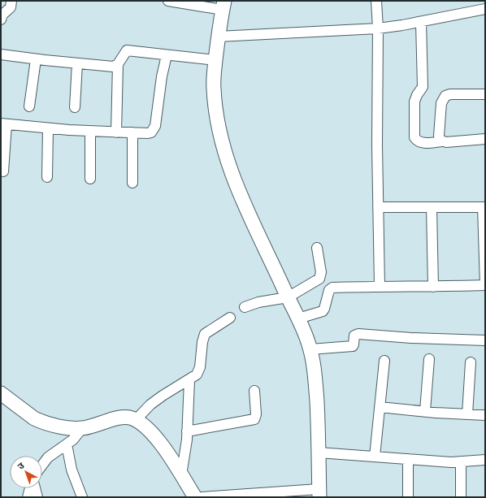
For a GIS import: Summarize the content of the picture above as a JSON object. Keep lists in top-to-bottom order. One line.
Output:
{"north":"top left"}
